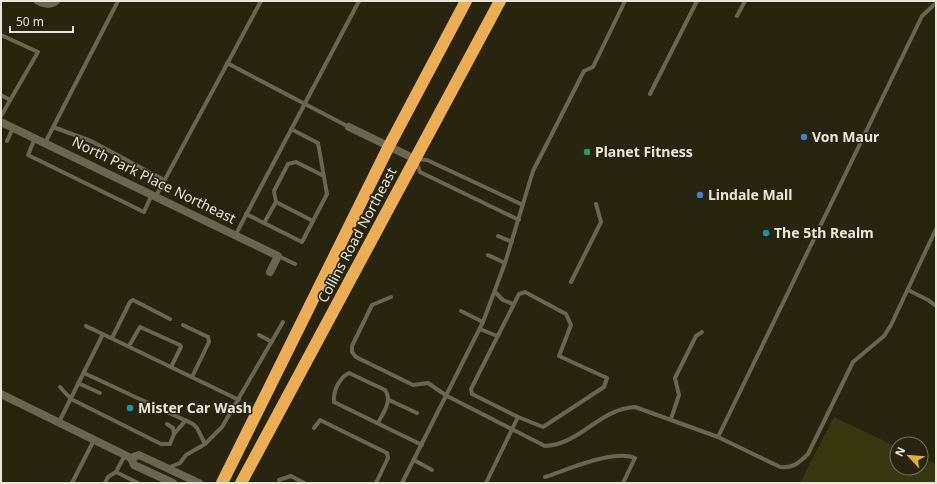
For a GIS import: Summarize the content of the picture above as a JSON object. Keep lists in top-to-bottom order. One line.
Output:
{"streets":{"highway":["Collins Road Northeast"],"street":["North Park Place Northeast"]},"places":["Von Maur","Planet Fitness","Lindale Mall","The 5th Realm","Mister Car Wash"],"scale_bar":"50 m","north":"top left"}
